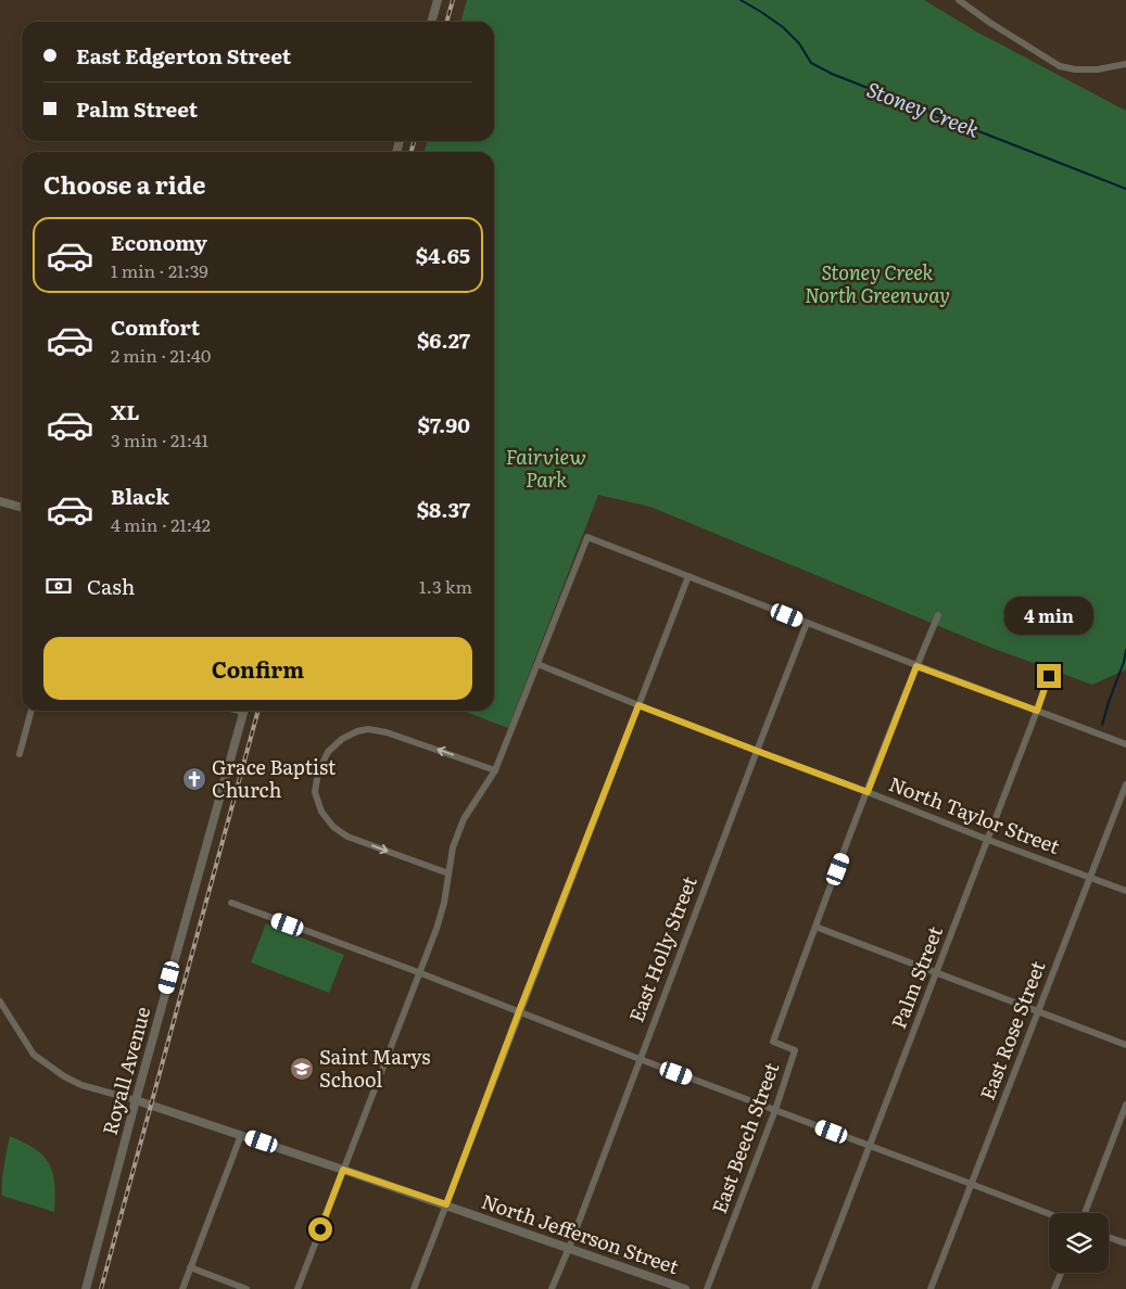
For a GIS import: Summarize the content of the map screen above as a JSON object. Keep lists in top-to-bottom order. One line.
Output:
{"streets":{"street":["North Taylor Street","East Holly Street","Palm Street","East Rose Street","Royall Avenue","East Beech Street","North Jefferson Street"]},"crossings":[["North Taylor Street","East Holly Street"],["North Taylor Street","Palm Street"],["North Taylor Street","East Rose Street"],["North Taylor Street","East Beech Street"],["East Holly Street","North Jefferson Street"],["Royall Avenue","North Jefferson Street"]],"water":["Stoney Creek"],"parks":["Stoney Creek North Greenway","Fairview Park"],"places":{"church":["Grace Baptist Church"],"school or university":["Saint Marys School"]},"page":{"banner":["East Edgerton Street","Palm Street"],"heading":"Choose a ride","list":[{"name":"Economy","note":"1 min · 21:39","value":"$4.65"},{"name":"Comfort","note":"2 min · 21:40","value":"$6.27"},{"name":"XL","note":"3 min · 21:41","value":"$7.90"},{"name":"Black","note":"4 min · 21:42","value":"$8.37"}],"pay":["Cash","1.3 km"],"bubble":"4 min","buttons":"Confirm"}}
